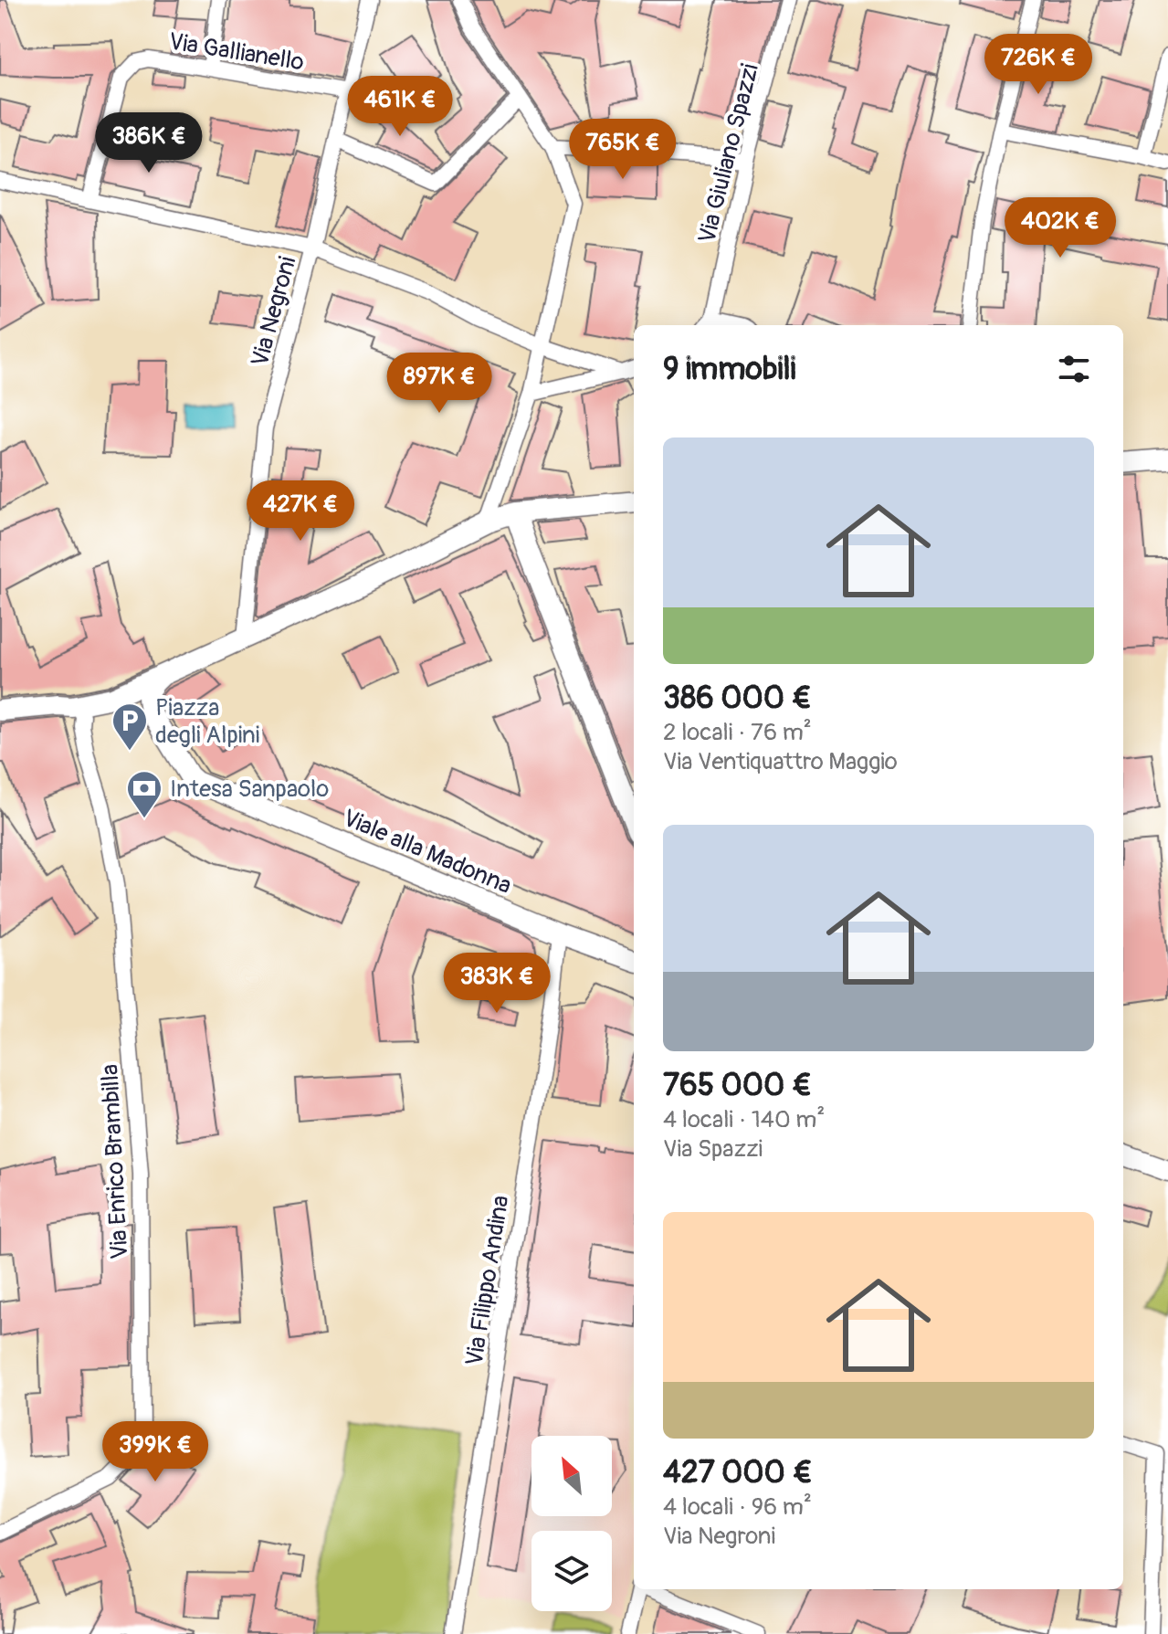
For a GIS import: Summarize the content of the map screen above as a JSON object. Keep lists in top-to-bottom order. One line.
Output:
{"streets":{"street":["Via Gallianello","Via Giuliano Spazzi","Via Negroni","Viale alla Madonna","Via Enrico Brambilla","Via Filippo Andina"]},"crossings":[["Via Gallianello","Via Negroni"],["Viale alla Madonna","Via Filippo Andina"]],"places":{"parking":["Piazza degli Alpini"],"bank":["Intesa Sanpaolo"]},"north":"top left","page":{"price":["726K €","461K €","386K €","765K €","402K €","897K €","427K €","383K €","399K €"],"heading":"9 immobili","list":[{"name":"386 000 €","note":"2 locali · 76 m² · Via Ventiquattro Maggio"},{"name":"765 000 €","note":"4 locali · 140 m² · Via Spazzi"},{"name":"427 000 €","note":"4 locali · 96 m² · Via Negroni"}]}}
